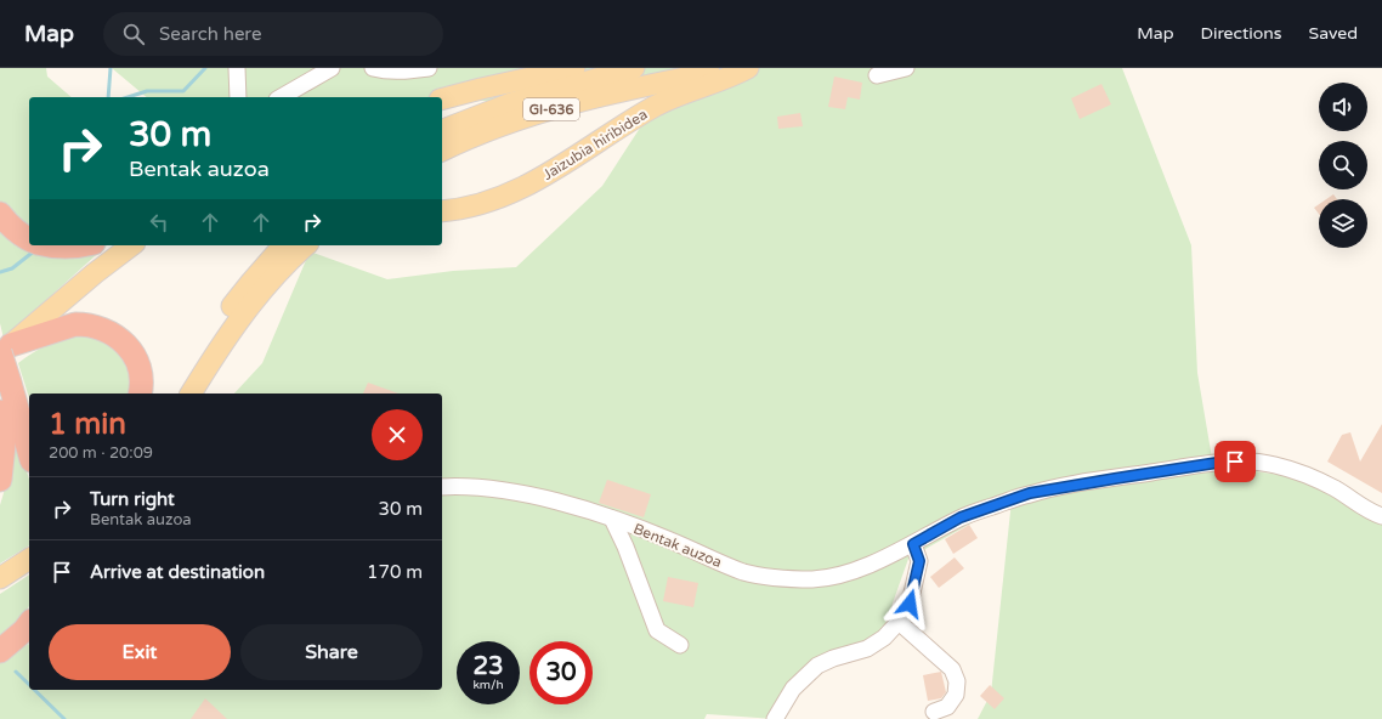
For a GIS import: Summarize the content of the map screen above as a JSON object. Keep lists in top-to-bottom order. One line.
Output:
{"streets":{"main road":["GI-636","Jaizubia hiribidea"],"street":["Bentak auzoa"]},"page":{"header":"Map","search":"Search here","nav":["Map","Directions","Saved"],"turn":["30 m","Bentak auzoa"],"heading":["1 min","200 m · 20:09"],"list":[{"name":"Turn right","note":"Bentak auzoa","value":"30 m"},{"name":"Arrive at destination","value":"170 m"}],"buttons":["Exit","Share"],"speed":"23 km/h","limit":"30"}}
